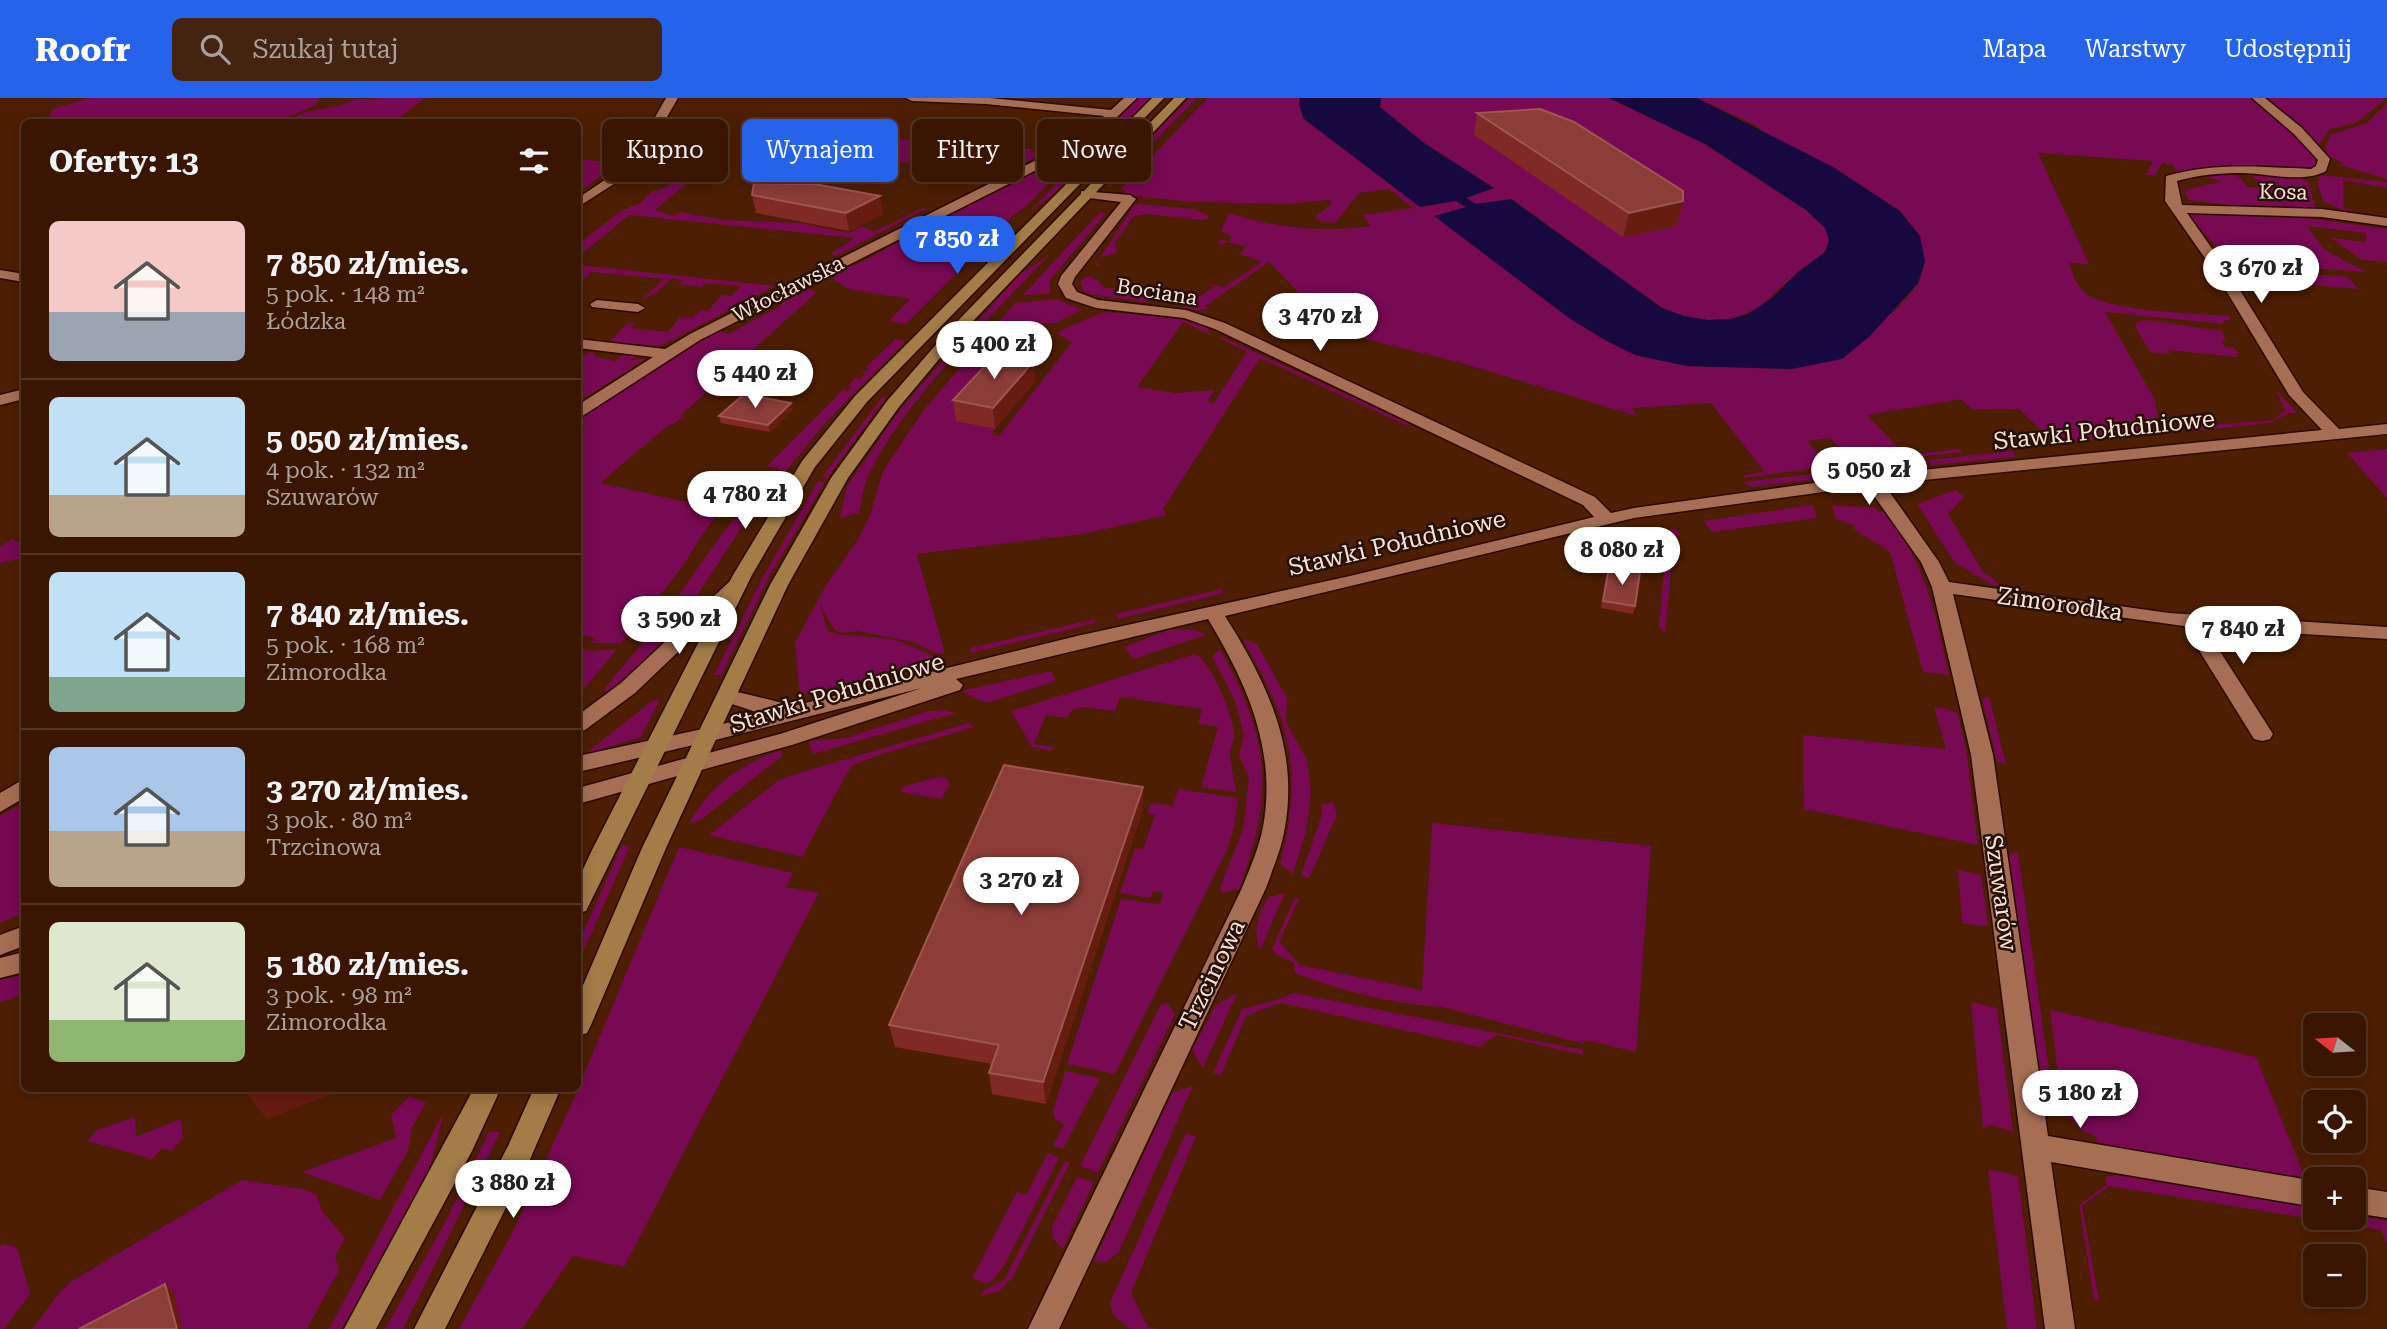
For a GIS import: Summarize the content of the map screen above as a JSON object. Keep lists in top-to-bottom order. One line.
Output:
{"streets":{"street":["Kosa","Włocławska","Bociana","Stawki Południowe","Zimorodka","Szuwarów","Trzcinowa"]},"crossings":[["Bociana","Stawki Południowe"],["Stawki Południowe","Szuwarów"],["Stawki Południowe","Trzcinowa"],["Zimorodka","Szuwarów"]],"north":"left","page":{"header":"Roofr","search":"Szukaj tutaj","nav":["Mapa","Warstwy","Udostępnij"],"chip":["Kupno","Wynajem","Filtry","Nowe"],"heading":"Oferty: 13","list":[{"name":"7 850 zł/mies.","note":"5 pok. · 148 m² · Łódzka"},{"name":"5 050 zł/mies.","note":"4 pok. · 132 m² · Szuwarów"},{"name":"7 840 zł/mies.","note":"5 pok. · 168 m² · Zimorodka"},{"name":"3 270 zł/mies.","note":"3 pok. · 80 m² · Trzcinowa"},{"name":"5 180 zł/mies.","note":"3 pok. · 98 m² · Zimorodka"}],"price":["7 850 zł","3 670 zł","3 470 zł","5 400 zł","5 440 zł","5 050 zł","4 780 zł","8 080 zł","3 590 zł","7 840 zł","3 270 zł","5 180 zł","3 880 zł"],"map_buttons":["+","−"]}}
